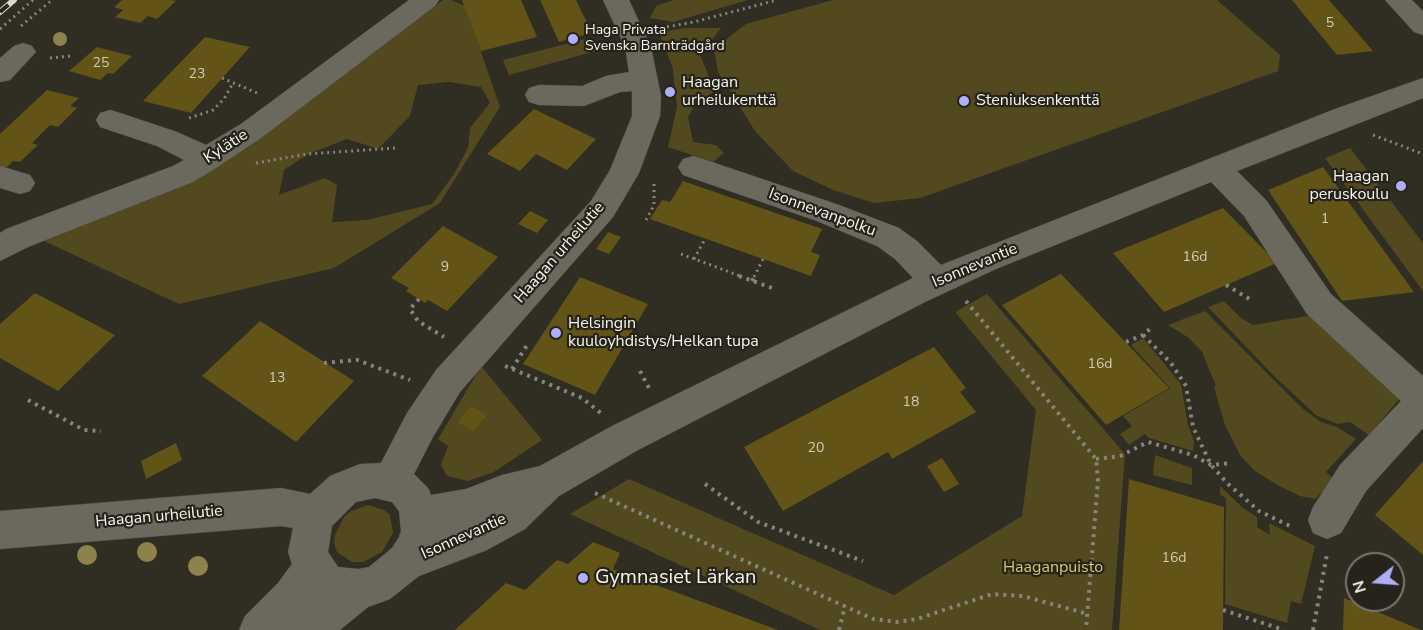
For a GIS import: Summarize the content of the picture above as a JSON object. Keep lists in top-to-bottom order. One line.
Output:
{"streets":{"street":["Kylätie","Isonnevanpolku","Haagan urheilutie","Isonnevantie"]},"crossings":[["Isonnevanpolku","Isonnevantie"],["Haagan urheilutie","Isonnevantie"]],"parks":["Haaganpuisto"],"places":["Haga Privata Svenska Barnträdgård","Haagan urheilukenttä","Steniuksenkenttä","Haagan peruskoulu","Helsingin kuuloyhdistys/Helkan tupa","Gymnasiet Lärkan"],"house_numbers":["5","25","23","1","16d","9","16d","13","18","20","16d"],"north":"left"}
